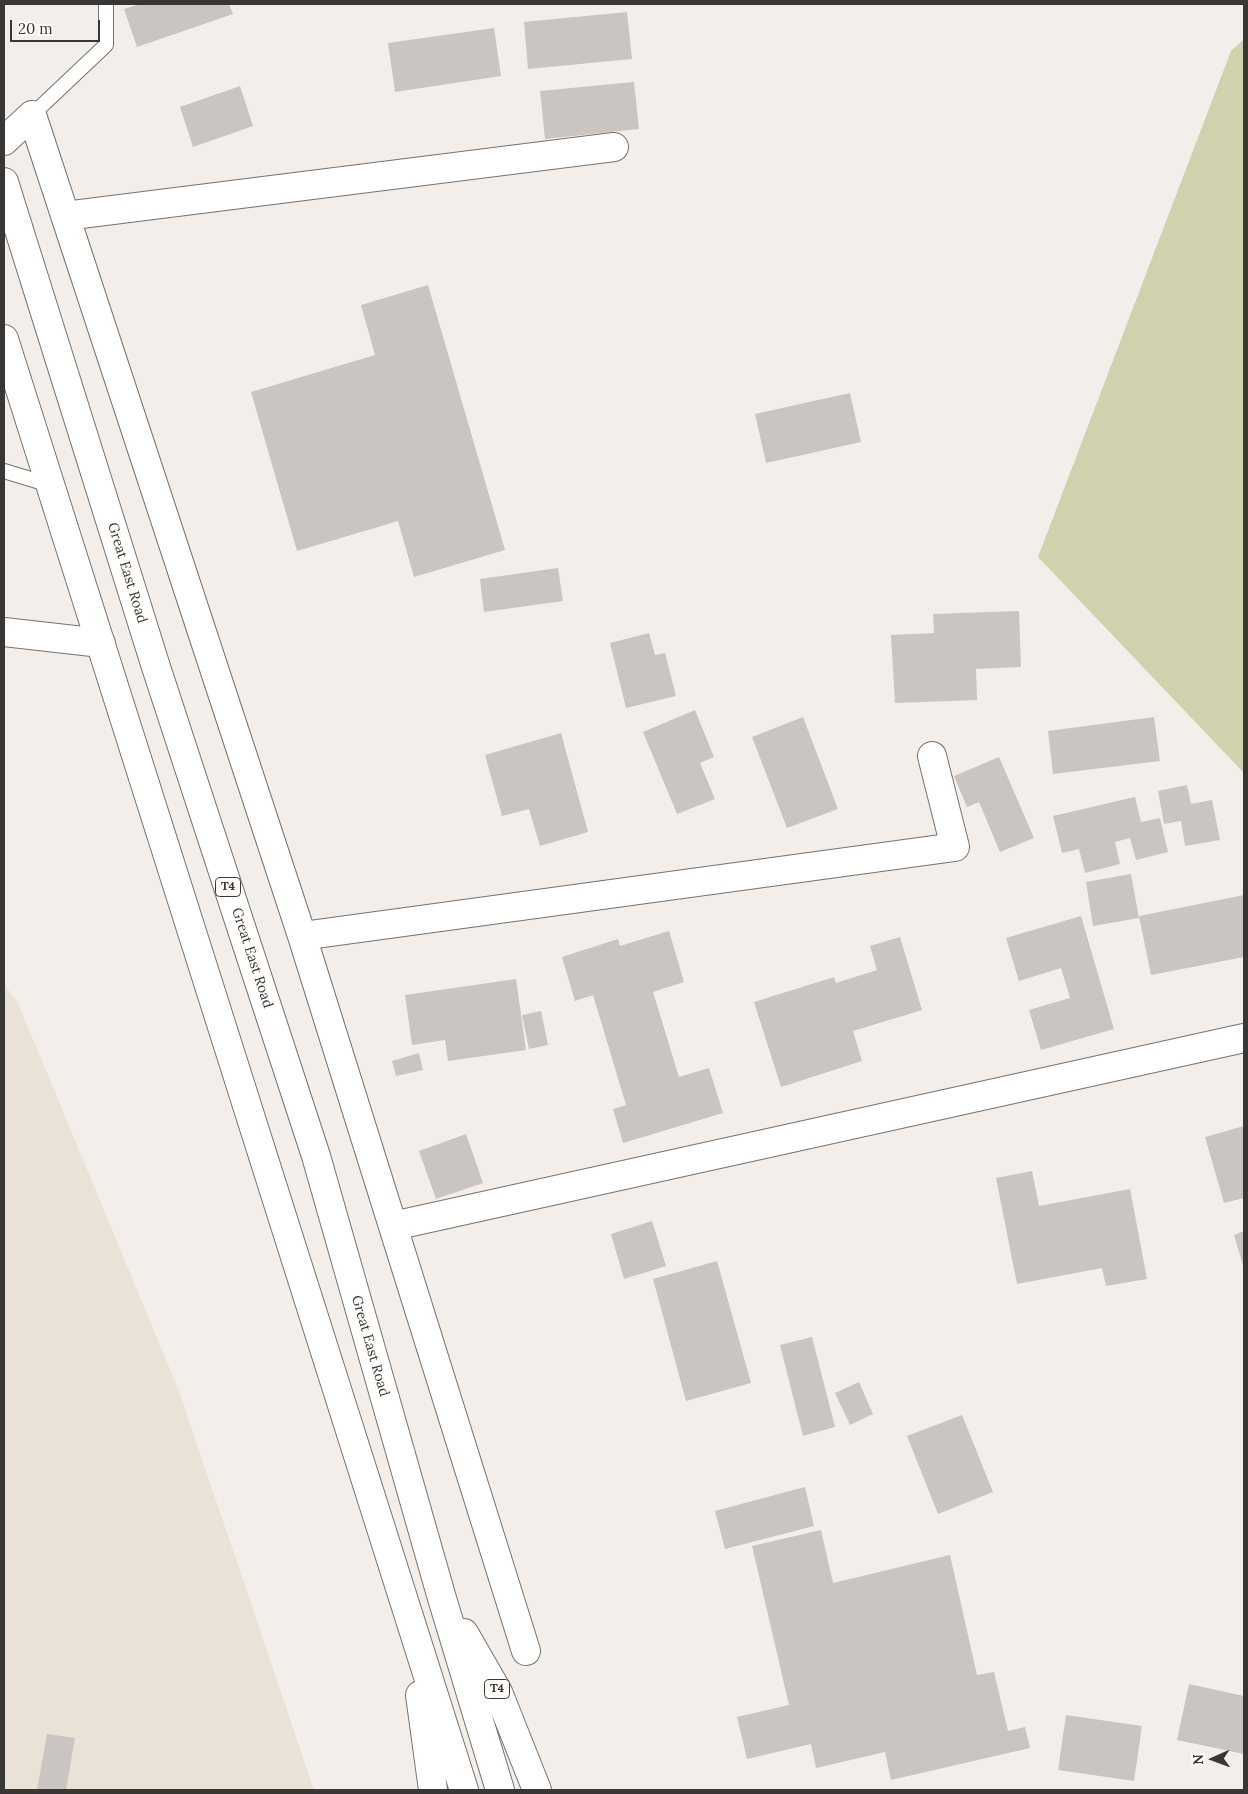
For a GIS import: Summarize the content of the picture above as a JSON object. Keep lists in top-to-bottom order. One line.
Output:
{"streets":{"street":["Great East Road","T4"]},"scale_bar":"20 m","north":"left"}
